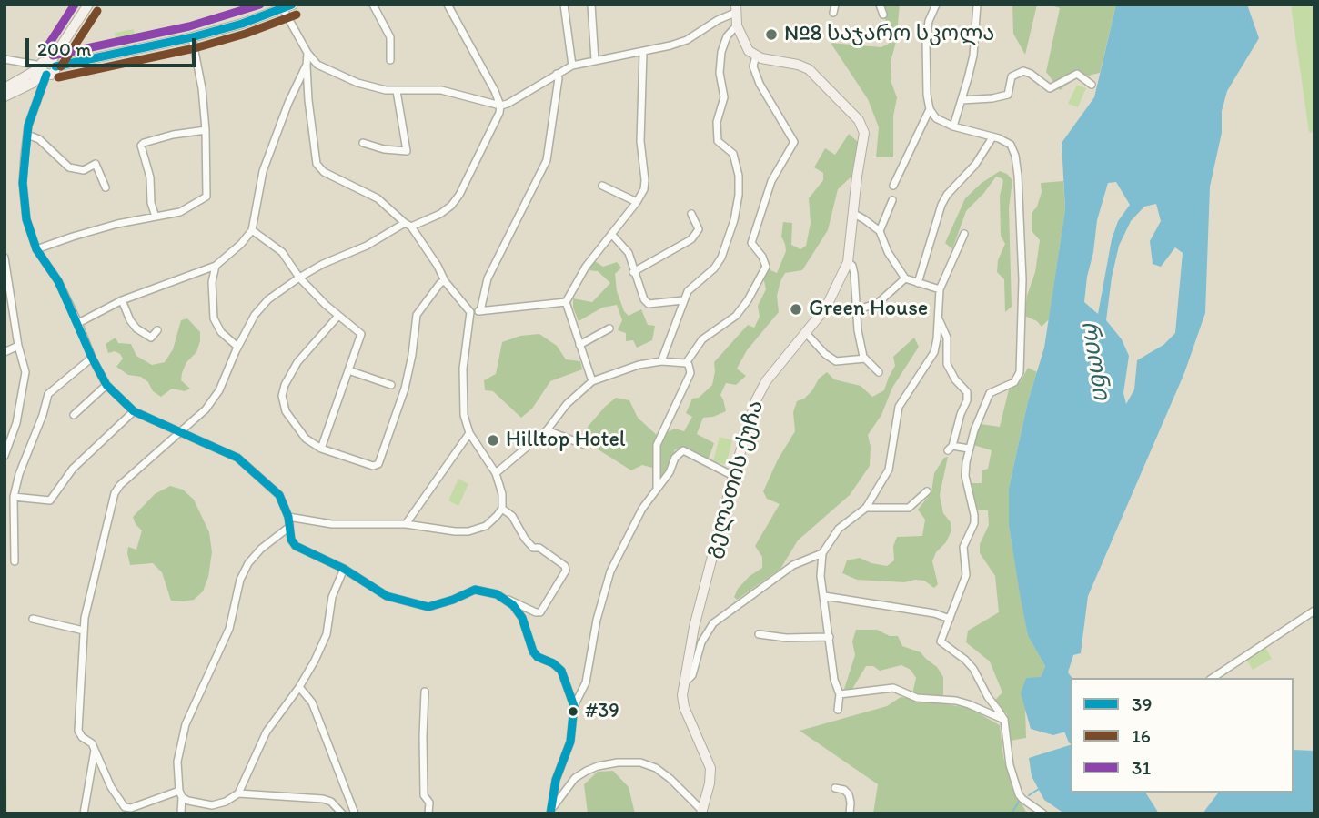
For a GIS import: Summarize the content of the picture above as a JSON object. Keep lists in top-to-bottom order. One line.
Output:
{"streets":{"main road":["გელათის ქუჩა"]},"water":["რიონი"],"places":["№8 საჯარო სკოლა","Green House","Hilltop Hotel","#39"],"lines":["transit line 39","transit line 31","transit line 16"],"legend":["39","16","31"],"scale_bar":"200 m"}
